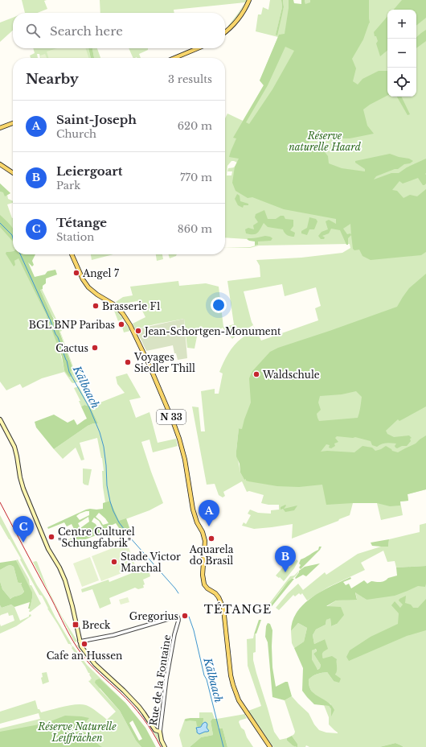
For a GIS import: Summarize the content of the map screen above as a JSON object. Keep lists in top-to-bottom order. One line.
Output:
{"streets":{"main road":["N 33","Rue de la Fontaine"]},"districts":["TÉTANGE"],"water":["Kälbaach"],"parks":["Réserve naturelle Haard","Réserve Naturelle Leiffrächen"],"places":{"other":["Angel 7","Brasserie F1","BGL BNP Paribas","Jean-Schortgen-Monument","Cactus","Voyages Siedler Thill","Waldschule","Centre Culturel \"Schungfabrik\"","Aquarela do Brasil","Stade Victor Marchal","Gregorius","Cafe an Hussen"],"transit":["Breck"]},"page":{"map_buttons":["+","−"],"search":"Search here","heading":["Nearby","3 results"],"list":[{"mark":"A","name":"Saint-Joseph","note":"Church","value":"620 m"},{"mark":"B","name":"Leiergoart","note":"Park","value":"770 m"},{"mark":"C","name":"Tétange","note":"Station","value":"860 m"}],"pins":["A","C","B"]}}
